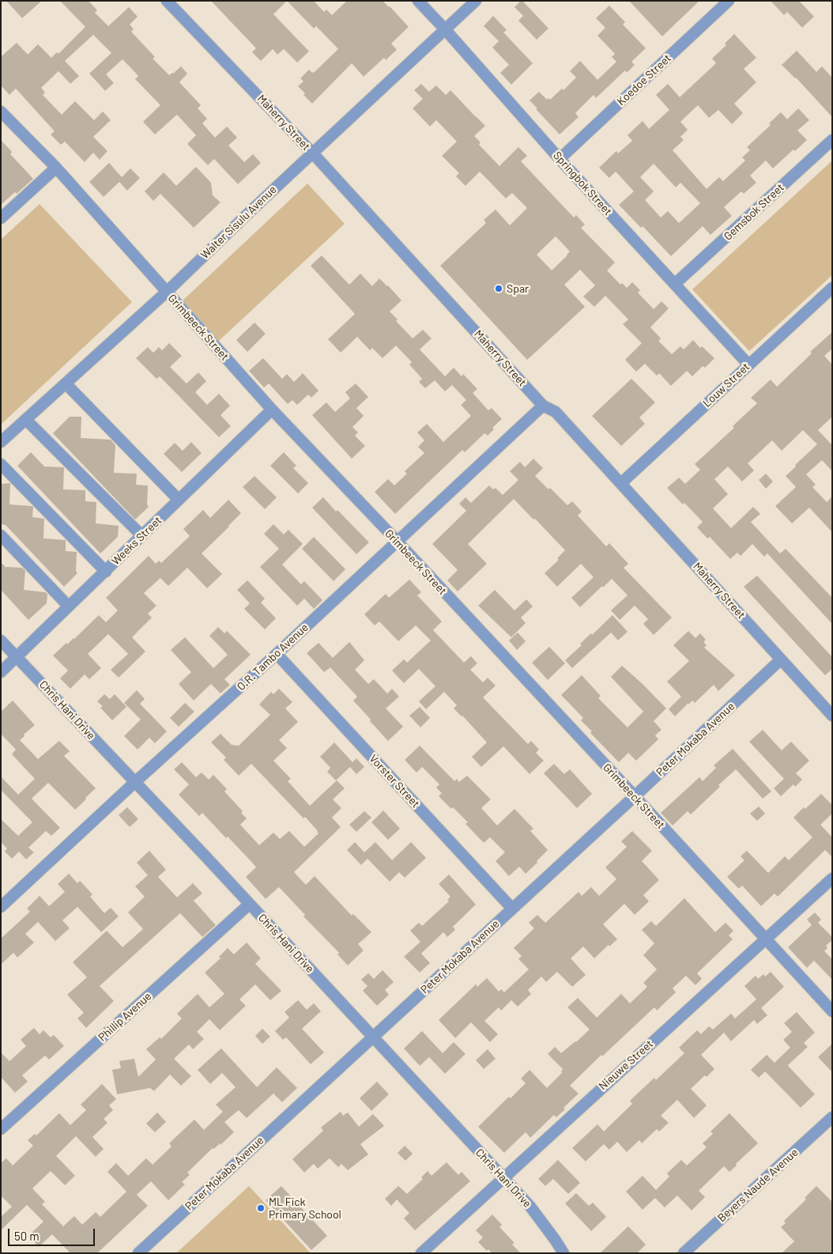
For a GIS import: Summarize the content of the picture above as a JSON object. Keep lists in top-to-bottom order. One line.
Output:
{"streets":{"street":["Koedoe Street","Maherry Street","Springbok Street","Gemsbok Street","Walter Sisulu Avenue","Grimbeeck Street","Louw Street","Weeks Street","O.R. Tambo Avenue","Chris Hani Drive","Peter Mokaba Avenue","Vorster Street","Phillip Avenue","Nieuwe Street","Beyers Naude Avenue"]},"crossings":[["Koedoe Street","Springbok Street"],["Maherry Street","Walter Sisulu Avenue"],["Maherry Street","Louw Street"],["Maherry Street","O.R. Tambo Avenue"],["Maherry Street","Peter Mokaba Avenue"],["Springbok Street","Gemsbok Street"],["Springbok Street","Walter Sisulu Avenue"],["Springbok Street","Louw Street"],["Walter Sisulu Avenue","Grimbeeck Street"],["Grimbeeck Street","Weeks Street"],["Grimbeeck Street","O.R. Tambo Avenue"],["Grimbeeck Street","Peter Mokaba Avenue"],["Grimbeeck Street","Nieuwe Street"],["Weeks Street","Chris Hani Drive"],["O.R. Tambo Avenue","Chris Hani Drive"],["O.R. Tambo Avenue","Vorster Street"],["Chris Hani Drive","Peter Mokaba Avenue"],["Chris Hani Drive","Phillip Avenue"],["Chris Hani Drive","Nieuwe Street"],["Peter Mokaba Avenue","Vorster Street"]],"places":["Spar","ML Fick Primary School"],"scale_bar":"50 m"}
